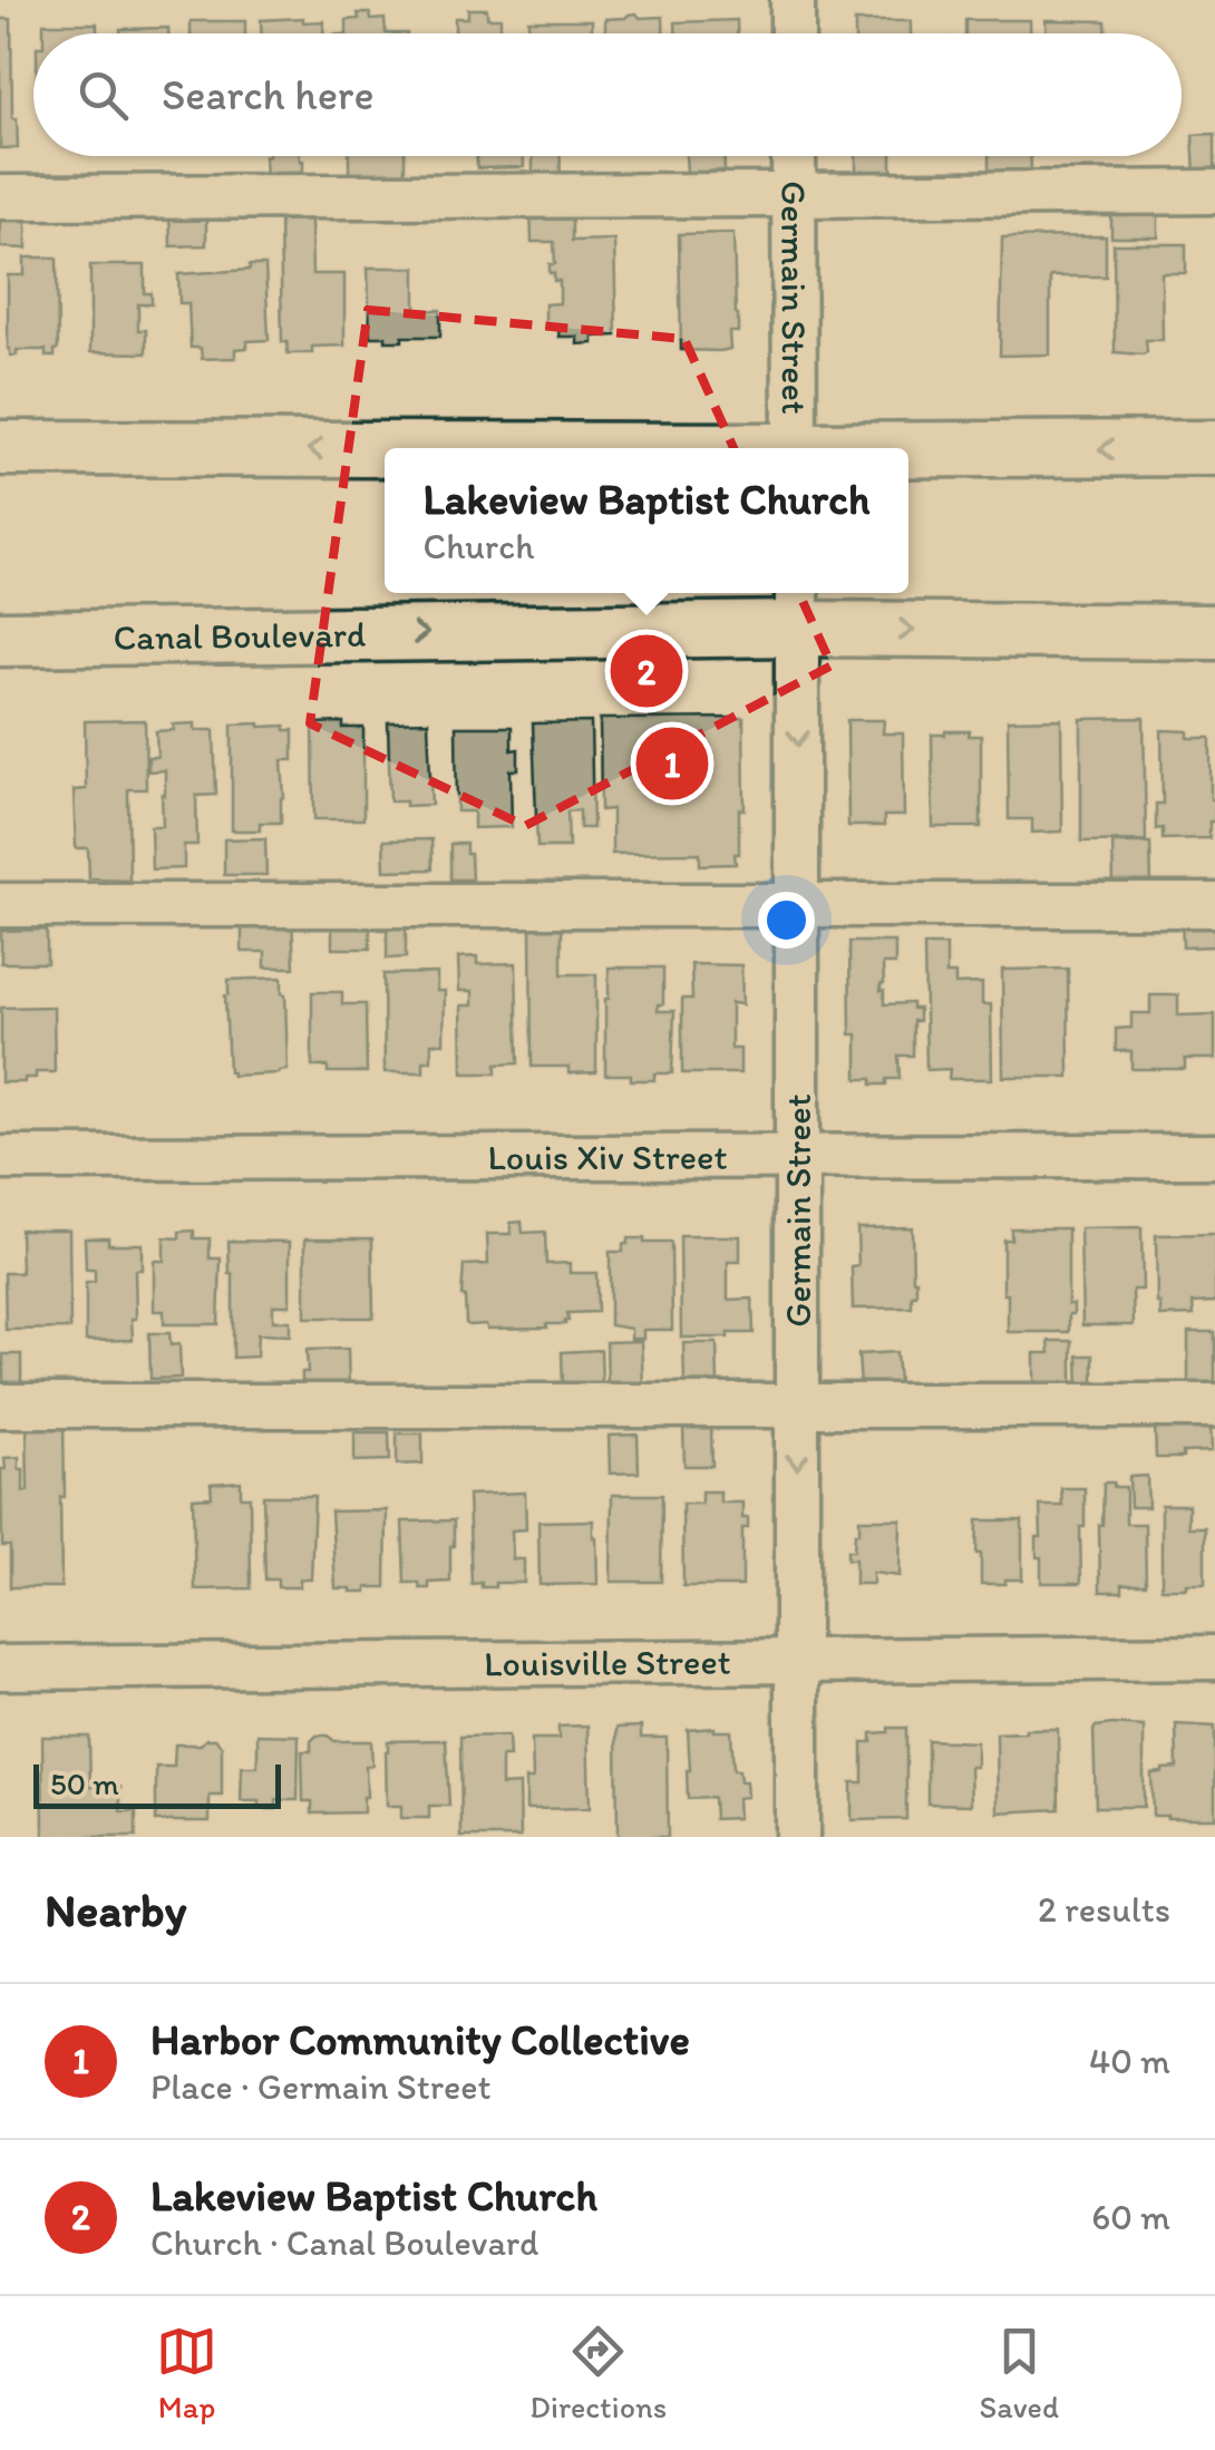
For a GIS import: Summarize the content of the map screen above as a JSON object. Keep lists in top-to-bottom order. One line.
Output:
{"streets":{"main road":["Canal Boulevard"],"street":["Germain Street","Louis Xiv Street","Louisville Street"]},"crossings":[["Germain Street","Canal Boulevard"],["Germain Street","Louis Xiv Street"],["Germain Street","Louisville Street"]],"one_way":["Germain Street"],"scale_bar":"50 m","page":{"search":"Search here","popup":["Lakeview Baptist Church","Church"],"pins":["2","1"],"scale":"50 m","heading":["Nearby","2 results"],"list":[{"mark":"1","name":"Harbor Community Collective","note":"Place · Germain Street","value":"40 m"},{"mark":"2","name":"Lakeview Baptist Church","note":"Church · Canal Boulevard","value":"60 m"}],"nav":["Map","Directions","Saved"]}}
